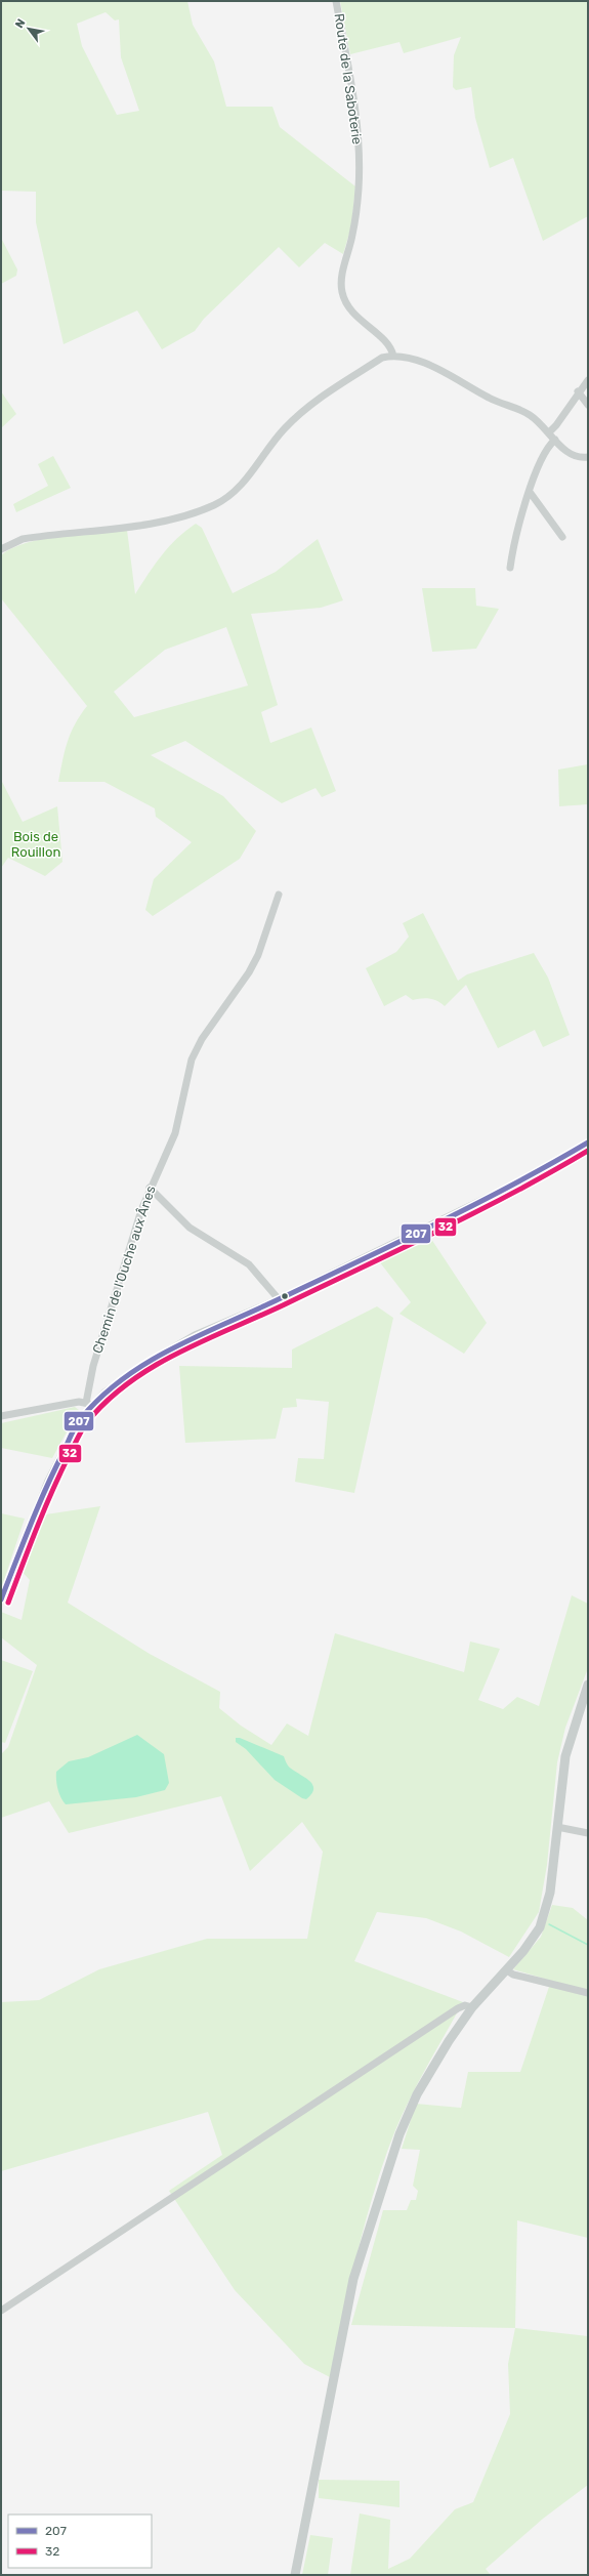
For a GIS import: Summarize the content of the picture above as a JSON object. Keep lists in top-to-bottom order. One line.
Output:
{"streets":{"street":["Route de la Saboterie","Chemin de l'Ouche aux Ânes"]},"parks":["Bois de Rouillon"],"lines":["transit line 207","transit line 32"],"legend":["207","32"],"north":"top left"}
